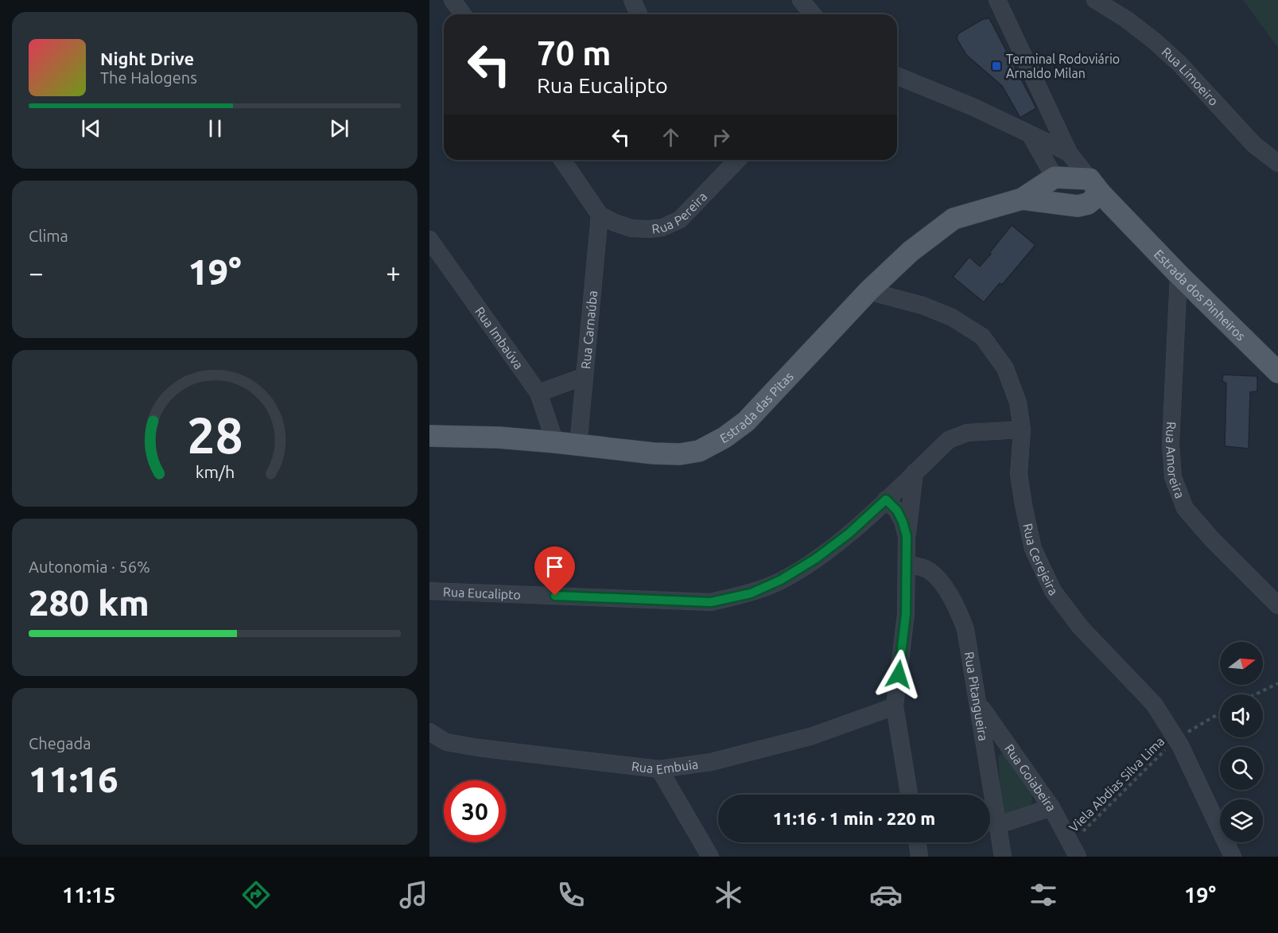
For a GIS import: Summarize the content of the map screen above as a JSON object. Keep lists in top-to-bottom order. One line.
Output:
{"streets":{"main road":["Estrada dos Pinheiros","Estrada das Pitas"],"street":["Rua Limoeiro","Rua Pereira","Rua Carnaúba","Rua Imbaúva","Rua Amoreira","Rua Cerejeira","Rua Eucalipto","Rua Pitangueira","Rua Embuia","Rua Goiabeira"],"path":["Viela Abdias Silva Lima"]},"crossings":[["Rua Pereira","Rua Carnaúba"],["Estrada dos Pinheiros","Rua Amoreira"],["Rua Carnaúba","Estrada das Pitas"],["Rua Imbaúva","Estrada das Pitas"],["Estrada das Pitas","Rua Cerejeira"],["Rua Cerejeira","Rua Eucalipto"],["Rua Cerejeira","Viela Abdias Silva Lima"],["Rua Pitangueira","Rua Goiabeira"],["Rua Goiabeira","Viela Abdias Silva Lima"]],"places":{"transit":["Terminal Rodoviário Arnaldo Milan"]},"north":"right","page":{"turn":["70 m","Rua Eucalipto"],"song":["Night Drive","The Halogens"],"tile":["Clima",["Autonomia · 56%","280 km"],["Chegada","11:16"]],"heat":["−","19°","+"],"limit":"30","trip":"11:16 · 1 min · 220 m","tabs":["11:15","19°"],"gauge":["28","km/h"]}}
